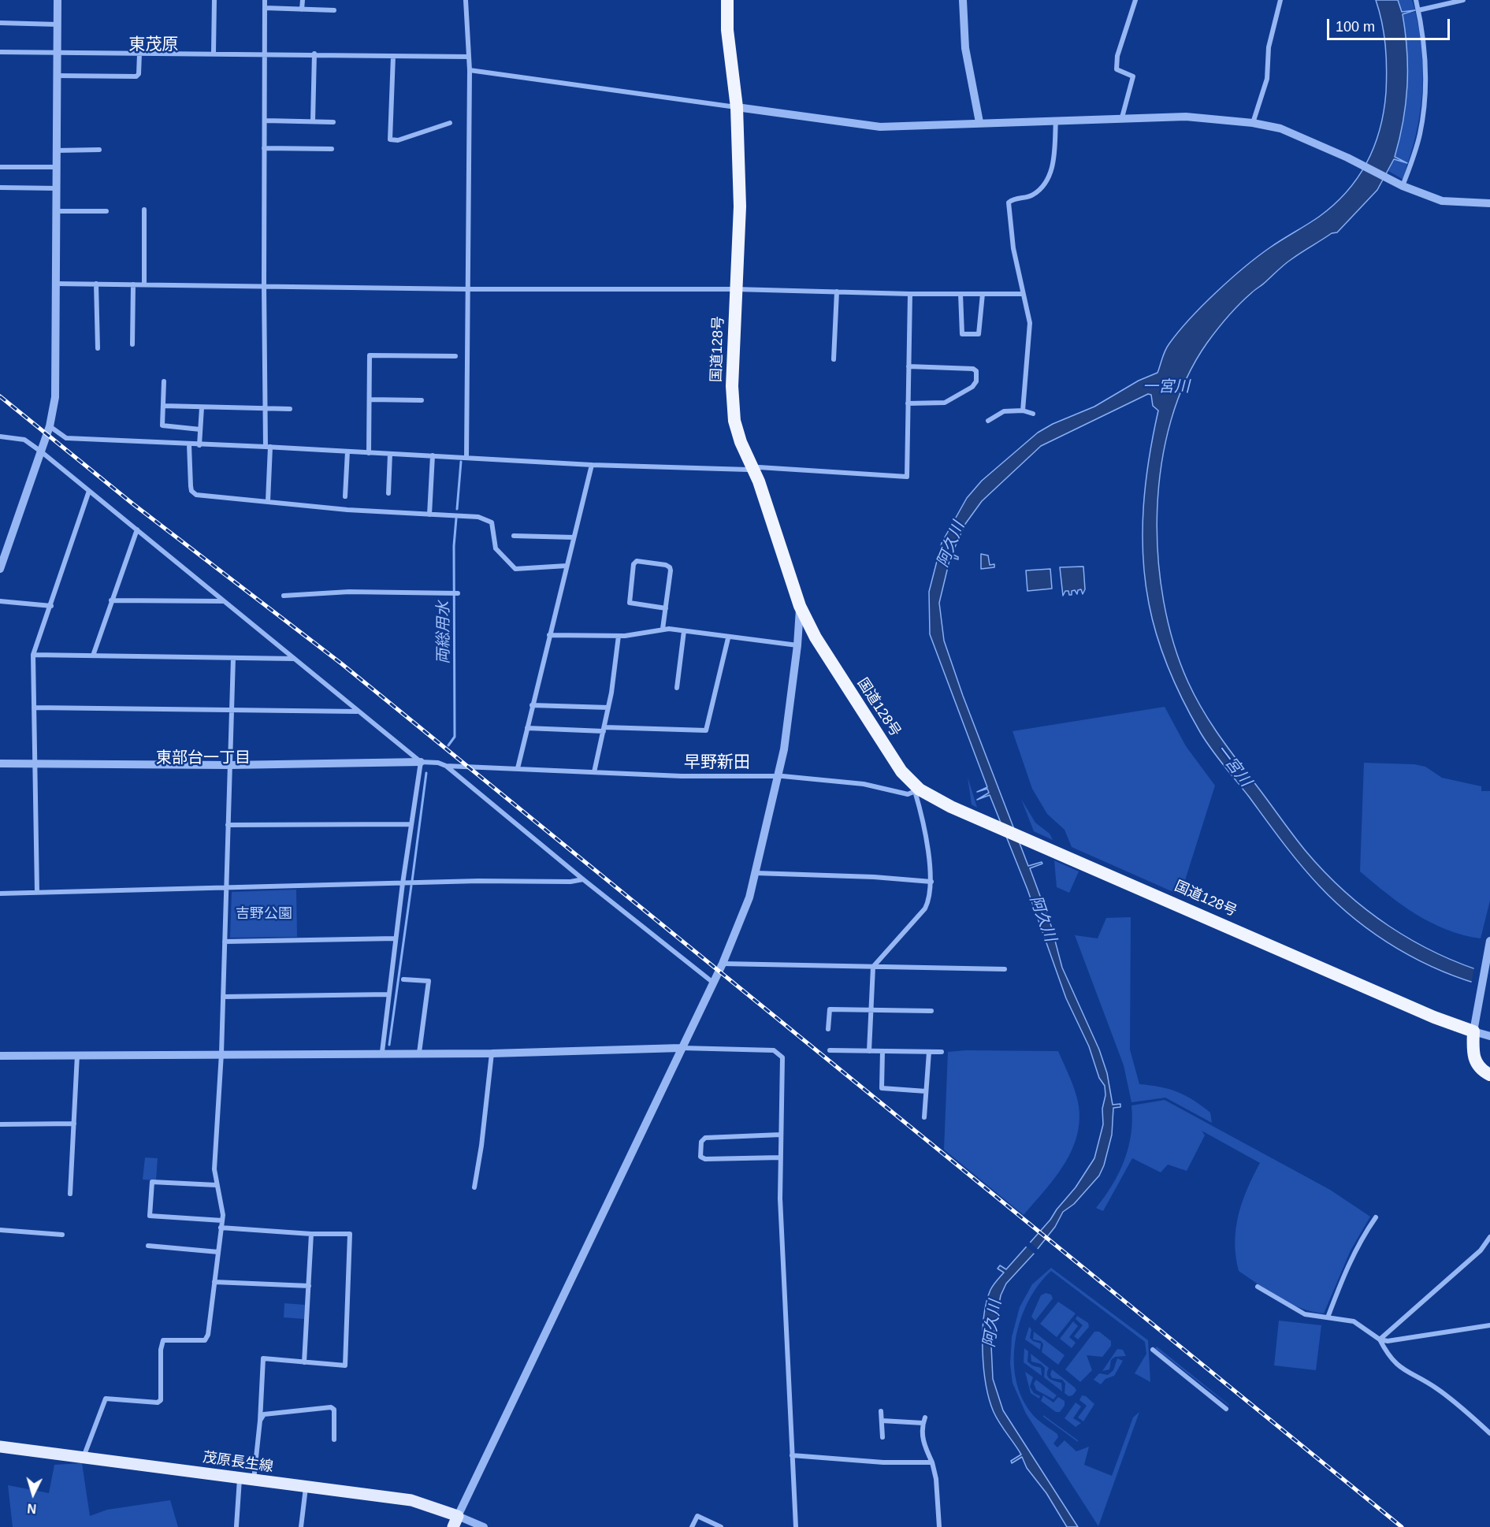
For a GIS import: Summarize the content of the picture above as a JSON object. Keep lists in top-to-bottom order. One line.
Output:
{"streets":{"highway":["国道128号"],"main road":["茂原長生線"]},"districts":["東茂原","東部台一丁目","早野新田"],"water":["一宮川","阿久川","両総用水"],"parks":["吉野公園"],"scale_bar":"100 m","north":"bottom"}
